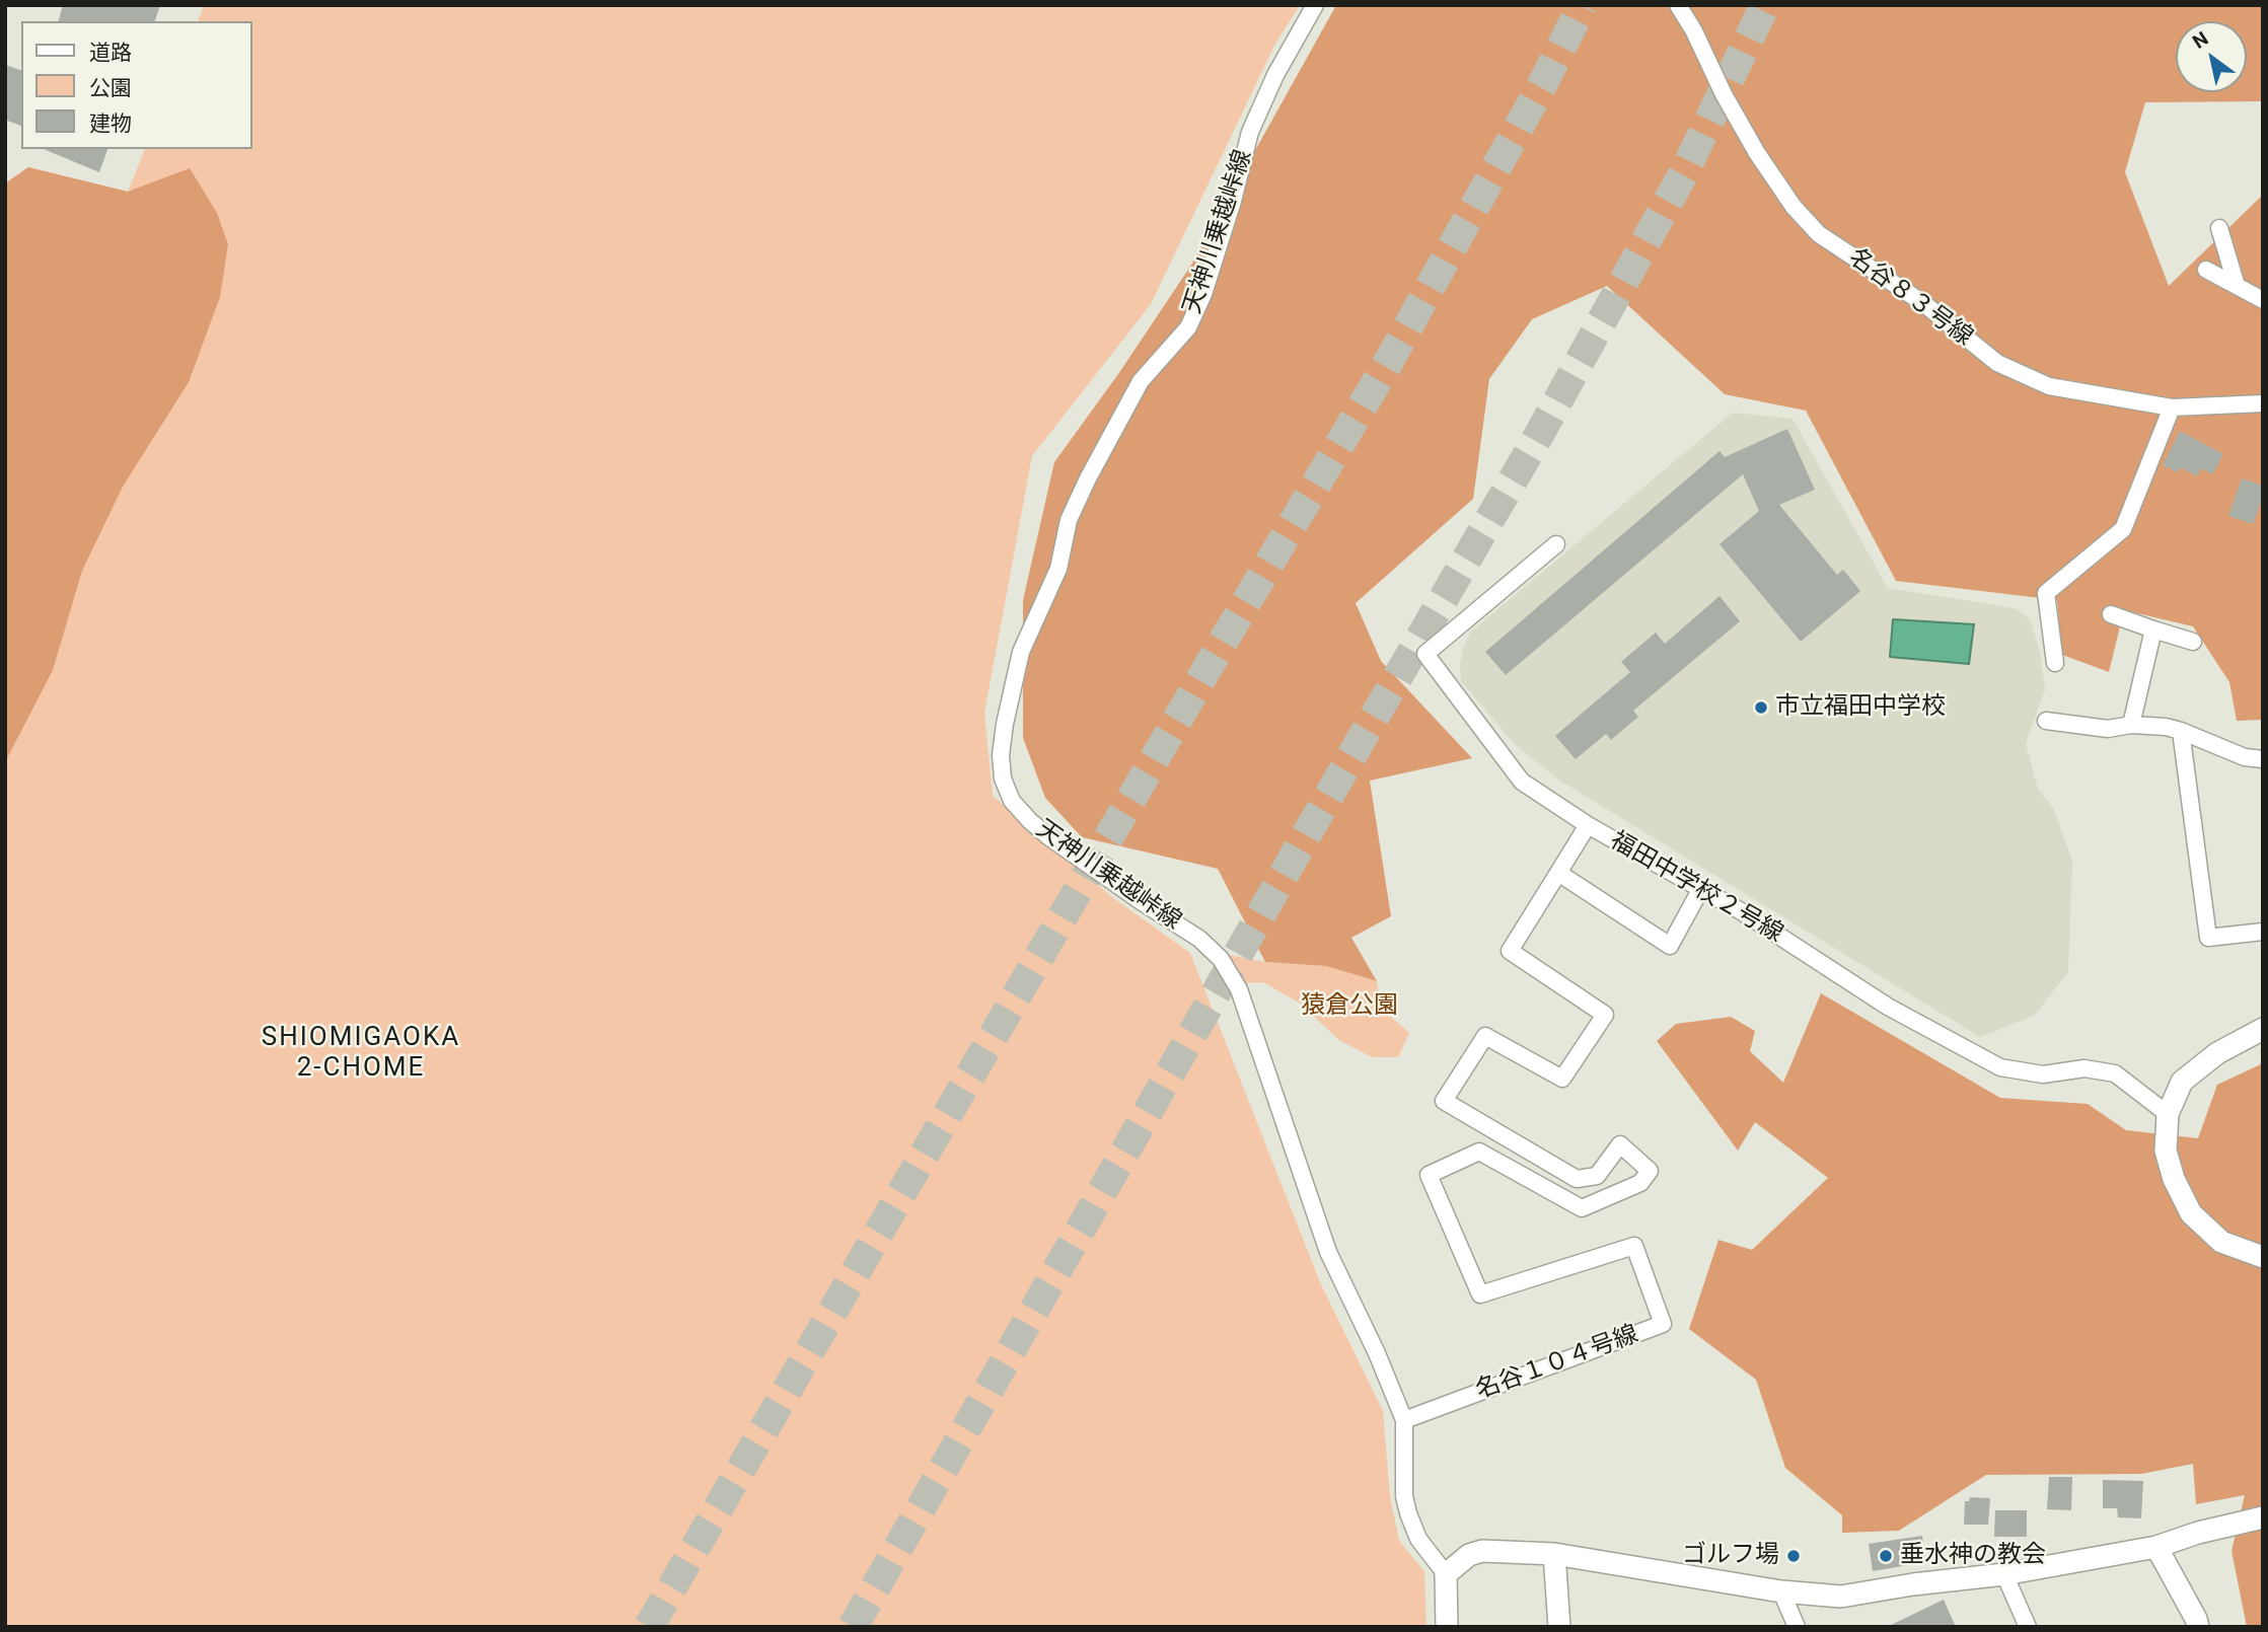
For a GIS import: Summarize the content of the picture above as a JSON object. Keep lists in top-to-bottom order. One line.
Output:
{"streets":{"street":["天神川乗越峠線","名谷８３号線","福田中学校２号線","名谷１０４号線"]},"crossings":[["天神川乗越峠線","名谷１０４号線"]],"districts":["SHIOMIGAOKA 2-CHOME"],"parks":["猿倉公園"],"places":["市立福田中学校","ゴルフ場","垂水神の教会"],"legend":["道路","公園","建物"],"north":"top left"}
